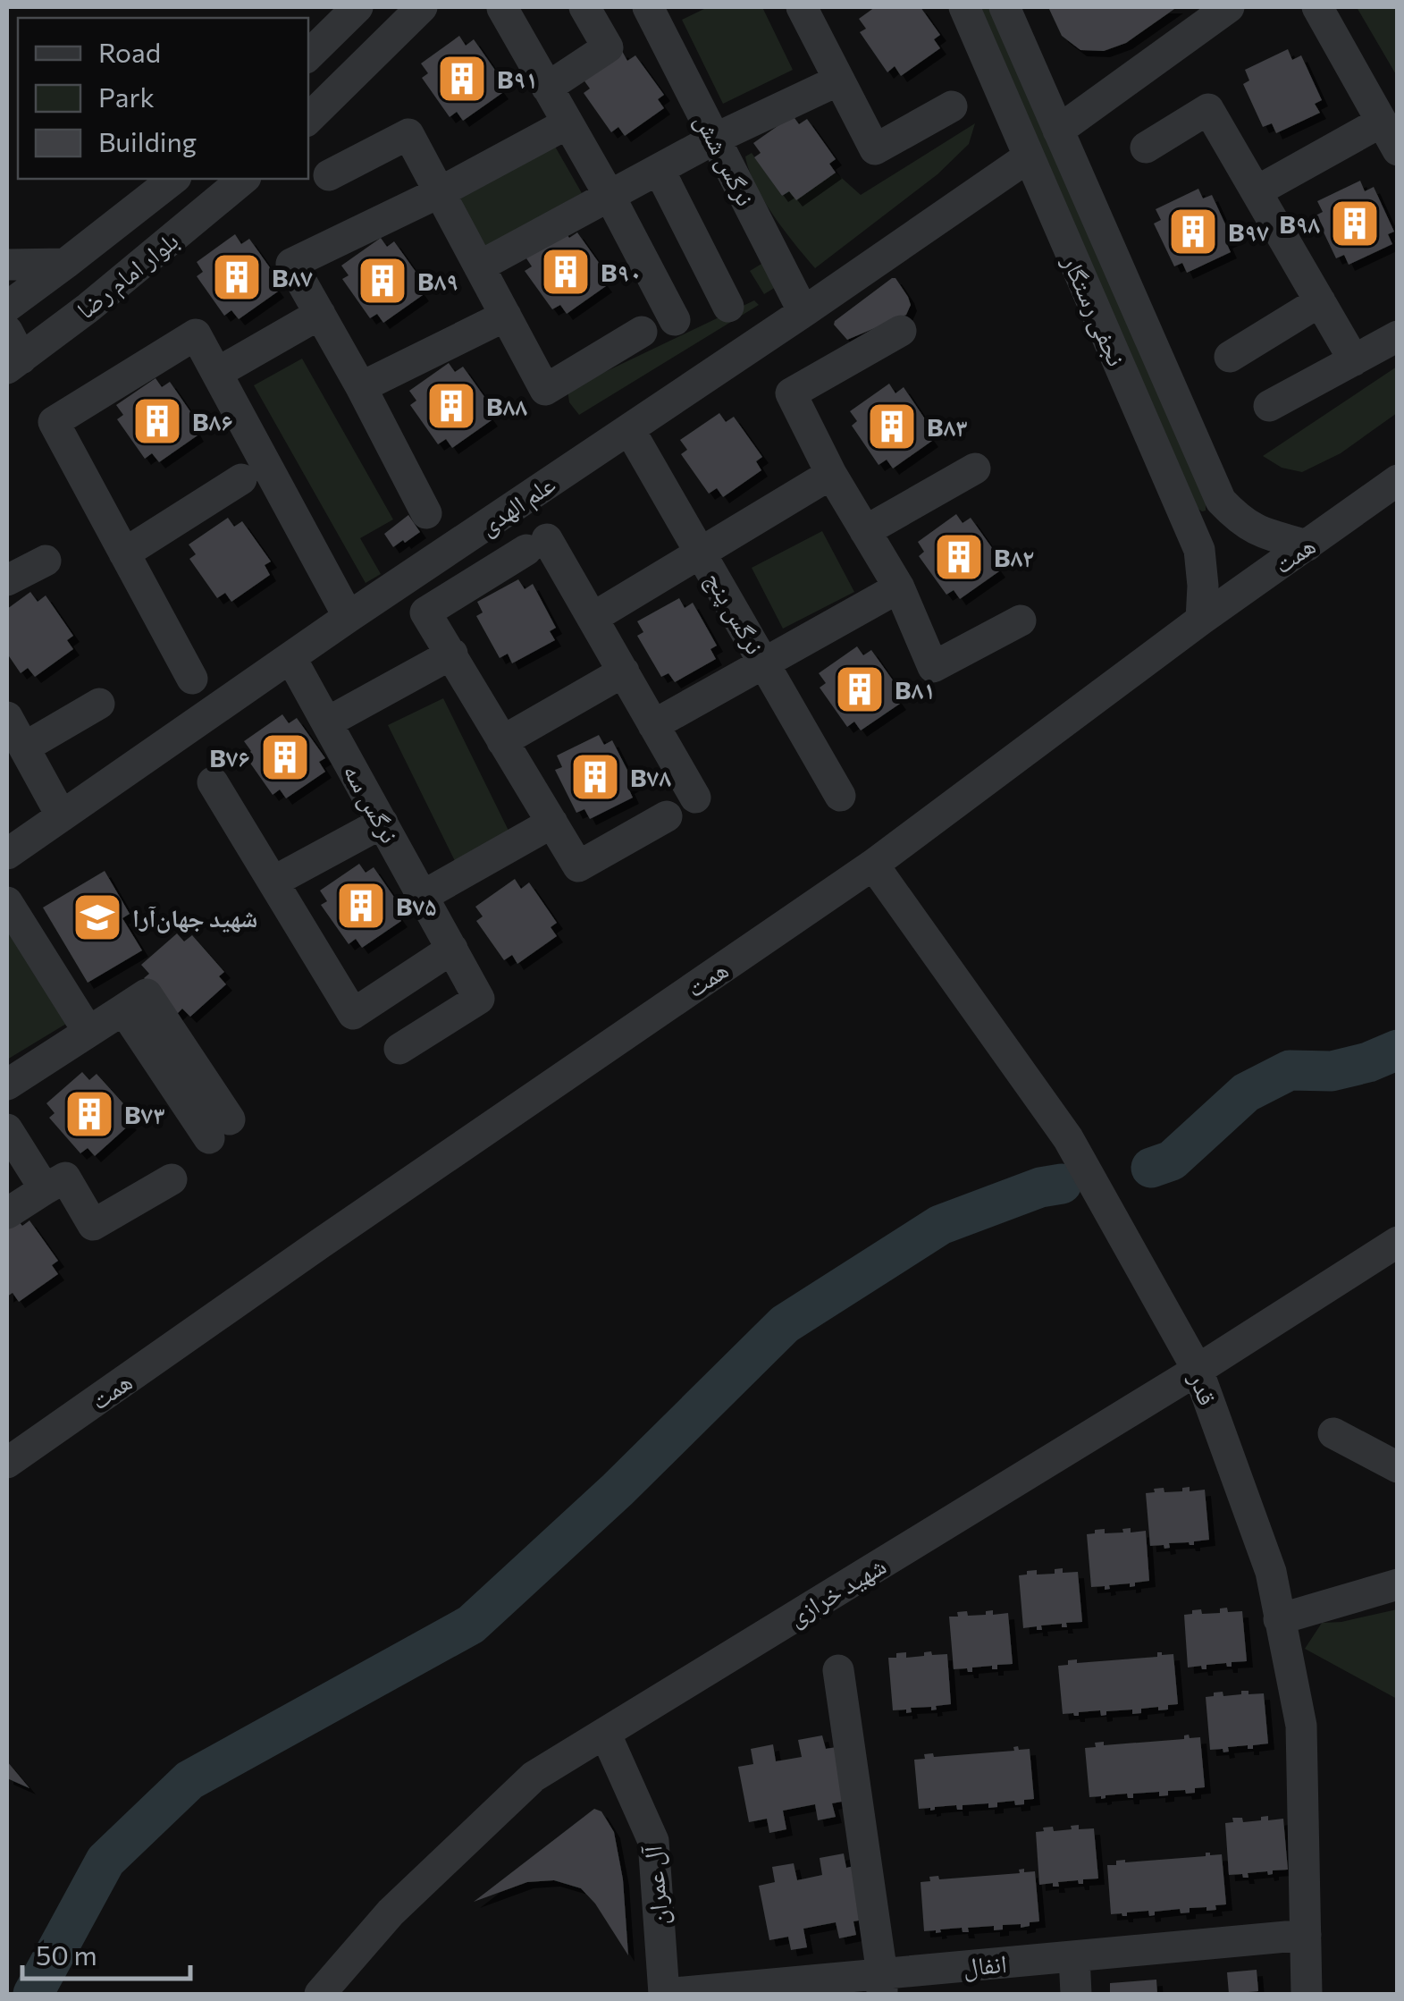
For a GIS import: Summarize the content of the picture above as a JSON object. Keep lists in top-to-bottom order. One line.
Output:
{"streets":{"street":["نرگس شش","بلوار امام رضا","نجفی رستگار","علم الهدی","همت","نرگس پنج","نرگس سه","قدر","شهید خرازی","آل عمران","انفال"]},"crossings":[["نرگس شش","علم الهدی"],["نجفی رستگار","علم الهدی"],["نجفی رستگار","همت"],["علم الهدی","نرگس پنج"],["علم الهدی","نرگس سه"],["همت","قدر"],["قدر","شهید خرازی"],["قدر","انفال"],["شهید خرازی","آل عمران"],["آل عمران","انفال"]],"places":{"building":["B۹۱","B۹۸","B۹۷","B۹۰","B۸۷","B۸۹","B۸۸","B۸۶","B۸۳","B۸۲","B۸۱","B۷۶","B۷۸","B۷۵","B۷۳"],"school or university":["شهید جهان‌آرا"]},"legend":["Road","Park","Building"],"scale_bar":"50 m"}
